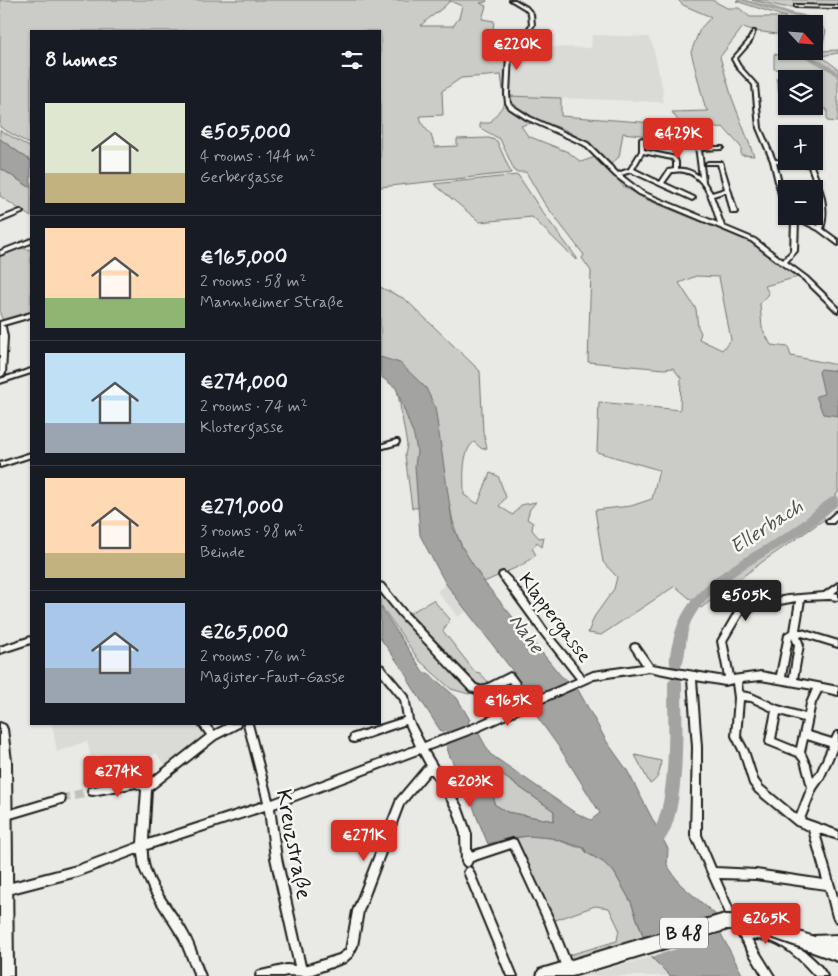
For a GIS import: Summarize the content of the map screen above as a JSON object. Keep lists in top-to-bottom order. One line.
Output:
{"streets":{"main road":["B 48"],"street":["Klappergasse","Kreuzstraße"]},"water":["Ellerbach","Nahe"],"north":"bottom right","page":{"map_buttons":["+","−"],"price":["€220K","€429K","€505K","€165K","€274K","€203K","€271K","€265K"],"heading":"8 homes","list":[{"name":"€505,000","note":"4 rooms · 144 m² · Gerbergasse"},{"name":"€165,000","note":"2 rooms · 58 m² · Mannheimer Straße"},{"name":"€274,000","note":"2 rooms · 74 m² · Klostergasse"},{"name":"€271,000","note":"3 rooms · 98 m² · Beinde"},{"name":"€265,000","note":"2 rooms · 76 m² · Magister-Faust-Gasse"}]}}
